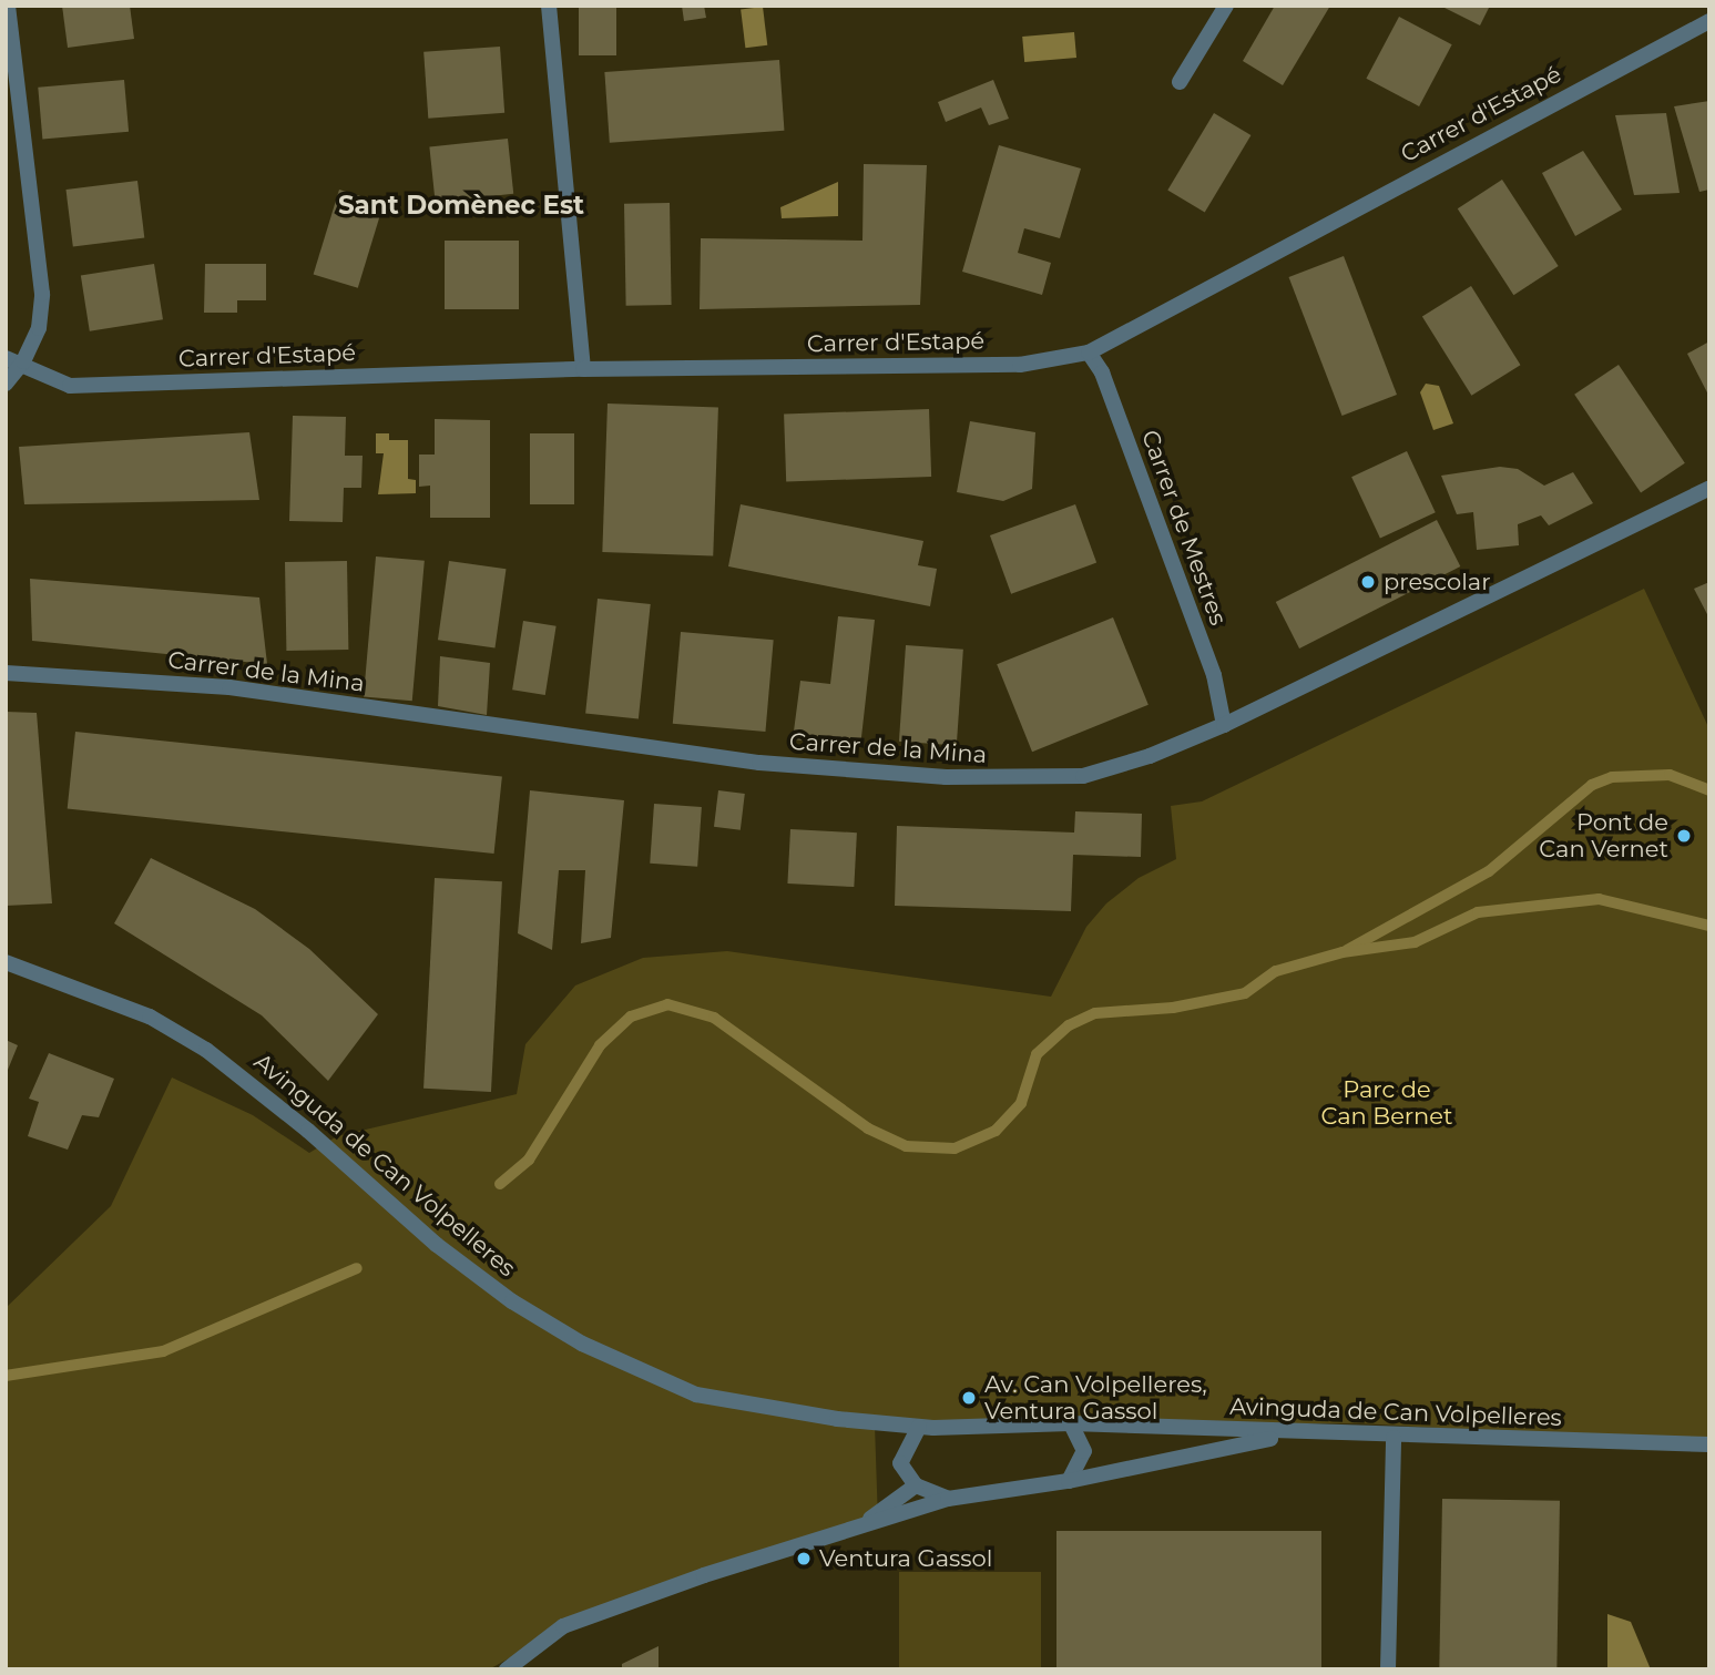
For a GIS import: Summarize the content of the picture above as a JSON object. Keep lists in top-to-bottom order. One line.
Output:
{"streets":{"street":["Carrer d'Estapé","Carrer de Mestres","Carrer de la Mina","Avinguda de Can Volpelleres"]},"crossings":[["Carrer d'Estapé","Carrer de Mestres"],["Carrer de Mestres","Carrer de la Mina"]],"districts":["Sant Domènec Est"],"parks":["Parc de Can Bernet"],"places":["prescolar","Pont de Can Vernet","Av. Can Volpelleres, Ventura Gassol","Ventura Gassol"]}
